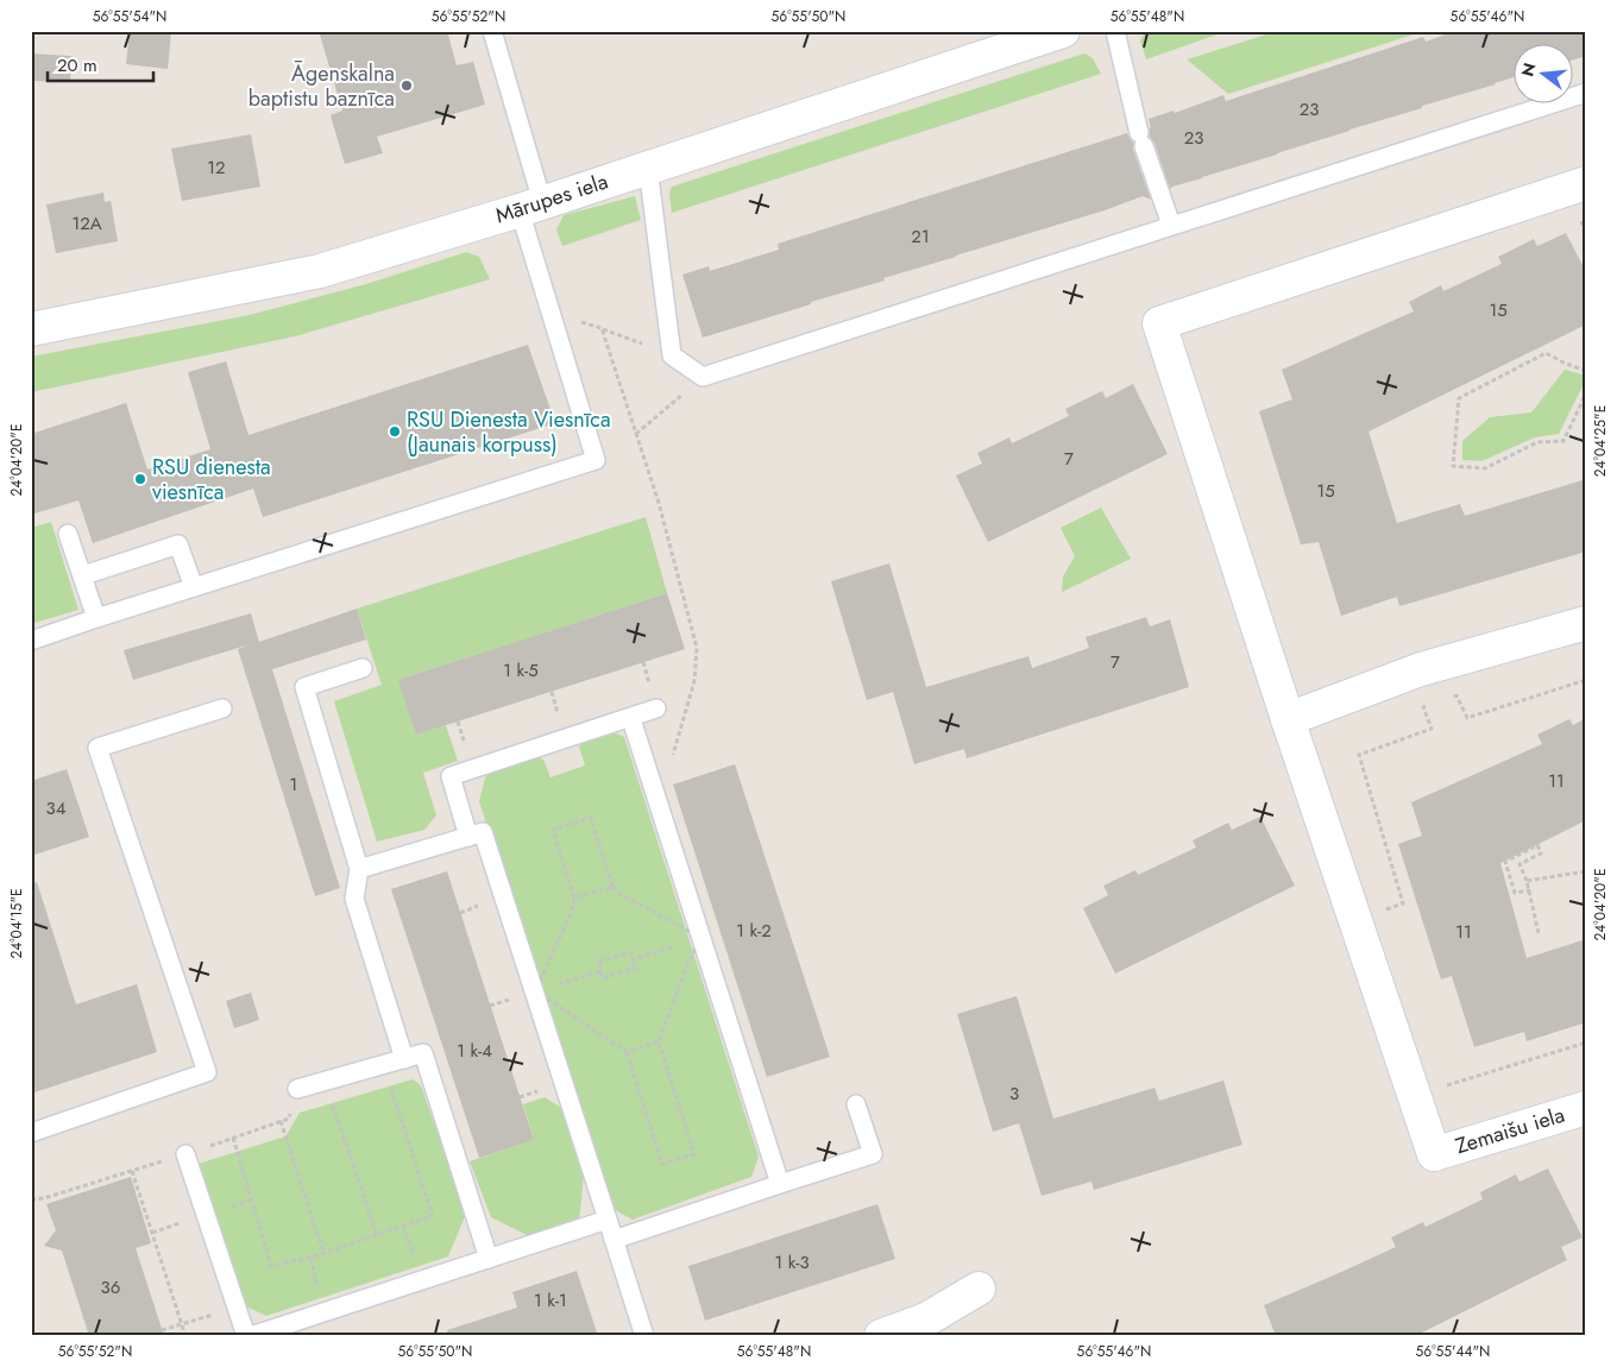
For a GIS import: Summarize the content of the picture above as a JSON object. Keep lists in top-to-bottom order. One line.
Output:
{"streets":{"street":["Mārupes iela","Zemaišu iela"]},"places":["Āgenskalna baptistu baznīca","RSU Dienesta Viesnīca (Jaunais korpuss)","RSU dienesta viesnīca"],"house_numbers":["23","23","12","12A","21","15","7","15","7","1 k-5","11","1","34","1 k-2","11","1 k-4","3","1 k-3","36","1 k-1"],"scale_bar":"20 m","north":"left","coordinates":["56°55'54\"N","56°55'52\"N","56°55'50\"N","56°55'48\"N","56°55'46\"N","24°04'25\"E","24°04'20\"E","24°04'15\"E","56°55'44\"N"]}
